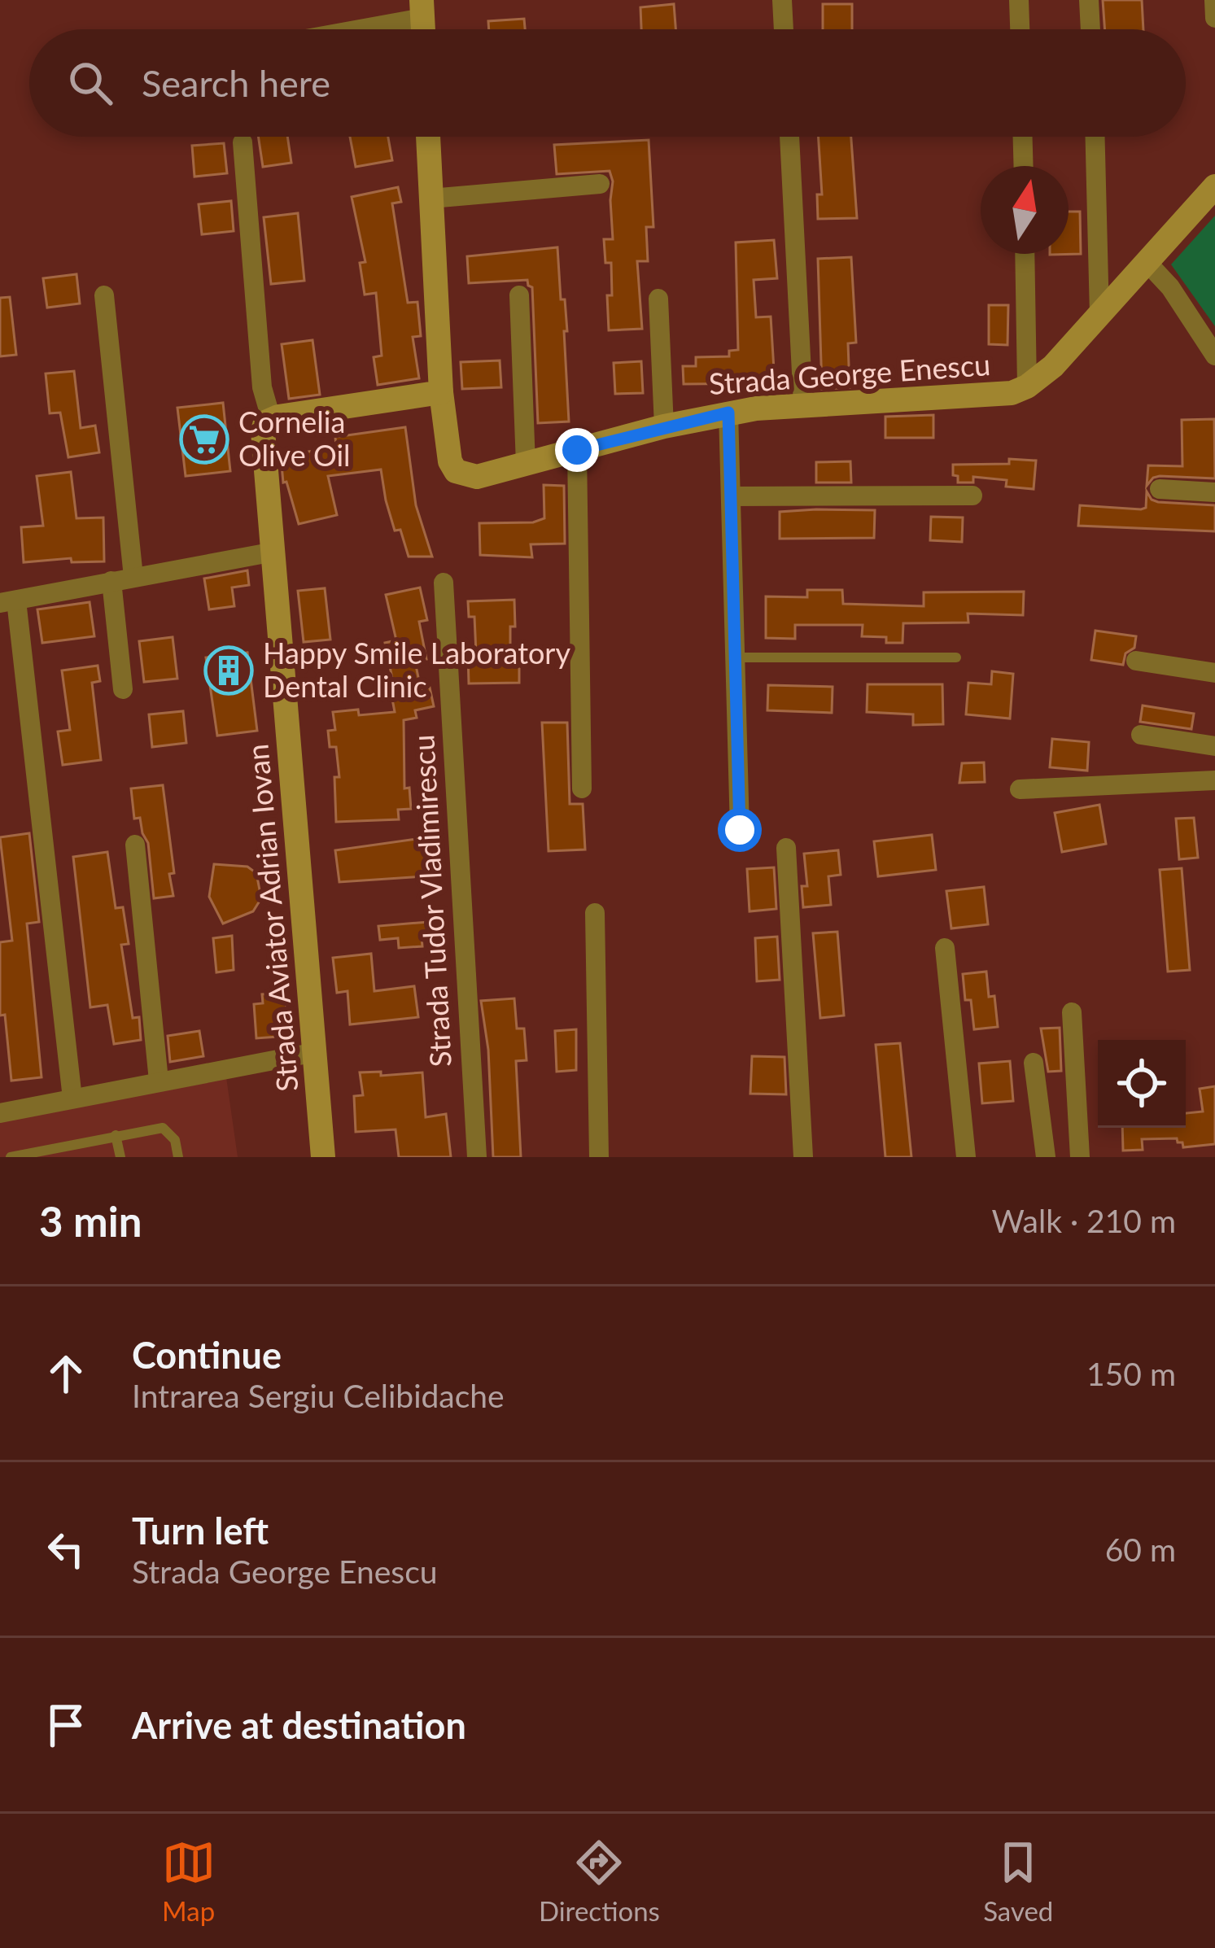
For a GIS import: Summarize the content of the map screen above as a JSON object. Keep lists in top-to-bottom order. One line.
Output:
{"streets":{"street":["Strada George Enescu","Strada Tudor Vladimirescu","Strada Aviator Adrian Iovan"]},"places":{"supermarket":["Cornelia Olive Oil"],"building":["Happy Smile Laboratory Dental Clinic"]},"north":"top","page":{"search":"Search here","heading":["3 min","Walk · 210 m"],"list":[["Continue","Intrarea Sergiu Celibidache","150 m"],["Turn left","Strada George Enescu","60 m"],"Arrive at destination"],"nav":["Map","Directions","Saved"]}}
